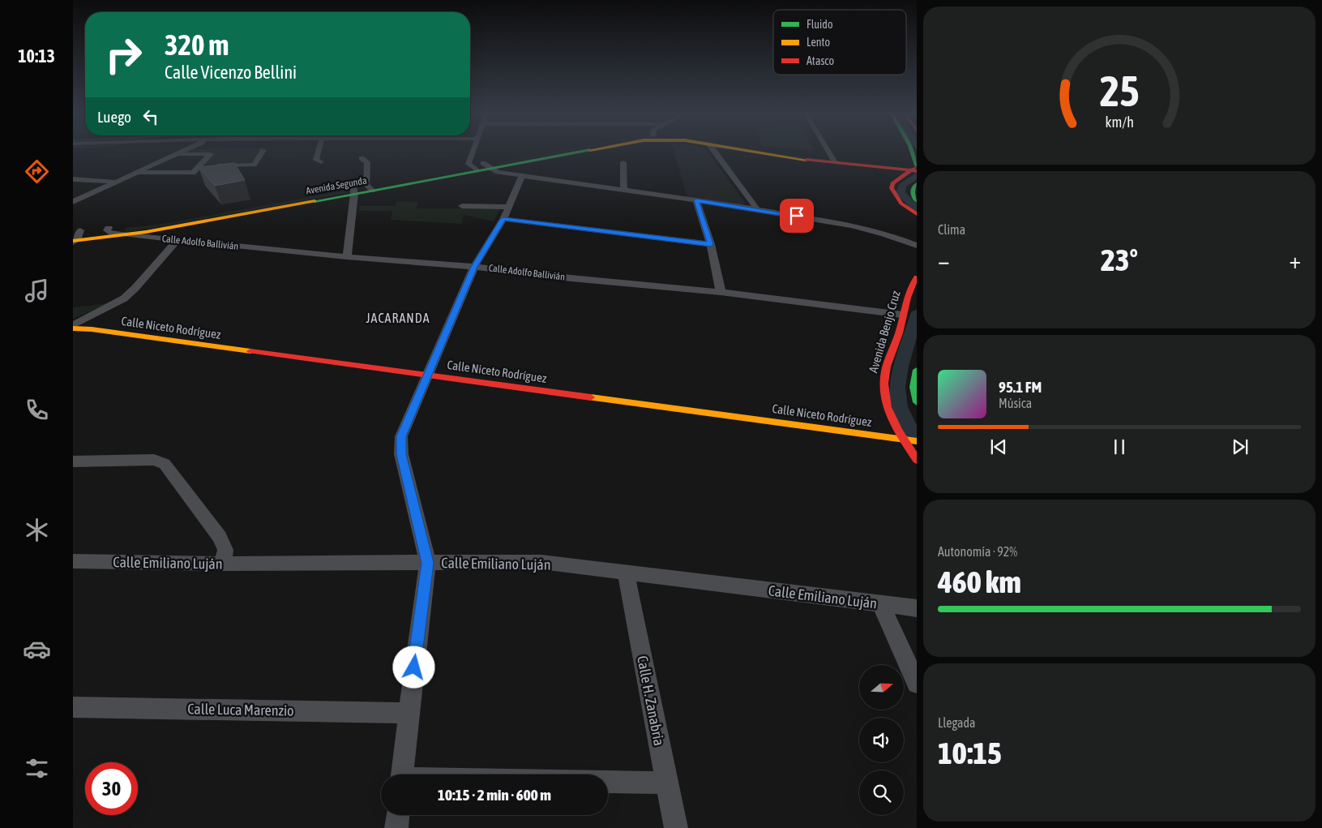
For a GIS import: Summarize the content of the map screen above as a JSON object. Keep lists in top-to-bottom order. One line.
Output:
{"streets":{"main road":["Avenida Segunda","Calle Niceto Rodríguez","Avenida Benjo Cruz"],"street":["Calle Adolfo Ballivián","Calle Emiliano Luján","Calle H. Zanabria","Calle Luca Marenzio"]},"crossings":[["Avenida Segunda","Calle Adolfo Ballivián"],["Calle Adolfo Ballivián","Avenida Benjo Cruz"],["Calle Niceto Rodríguez","Avenida Benjo Cruz"],["Calle Emiliano Luján","Calle H. Zanabria"]],"districts":["JACARANDA"],"legend":["Fluido","Lento","Atasco"],"north":"right","page":{"tabs":"10:13","turn":["320 m","Calle Vicenzo Bellini"],"then":"Luego","tile":["Clima",["Autonomía · 92%","460 km"],["Llegada","10:15"]],"heat":["−","23°","+"],"song":["95.1 FM","Música"],"limit":"30","trip":"10:15 · 2 min · 600 m","gauge":["25","km/h"]}}
